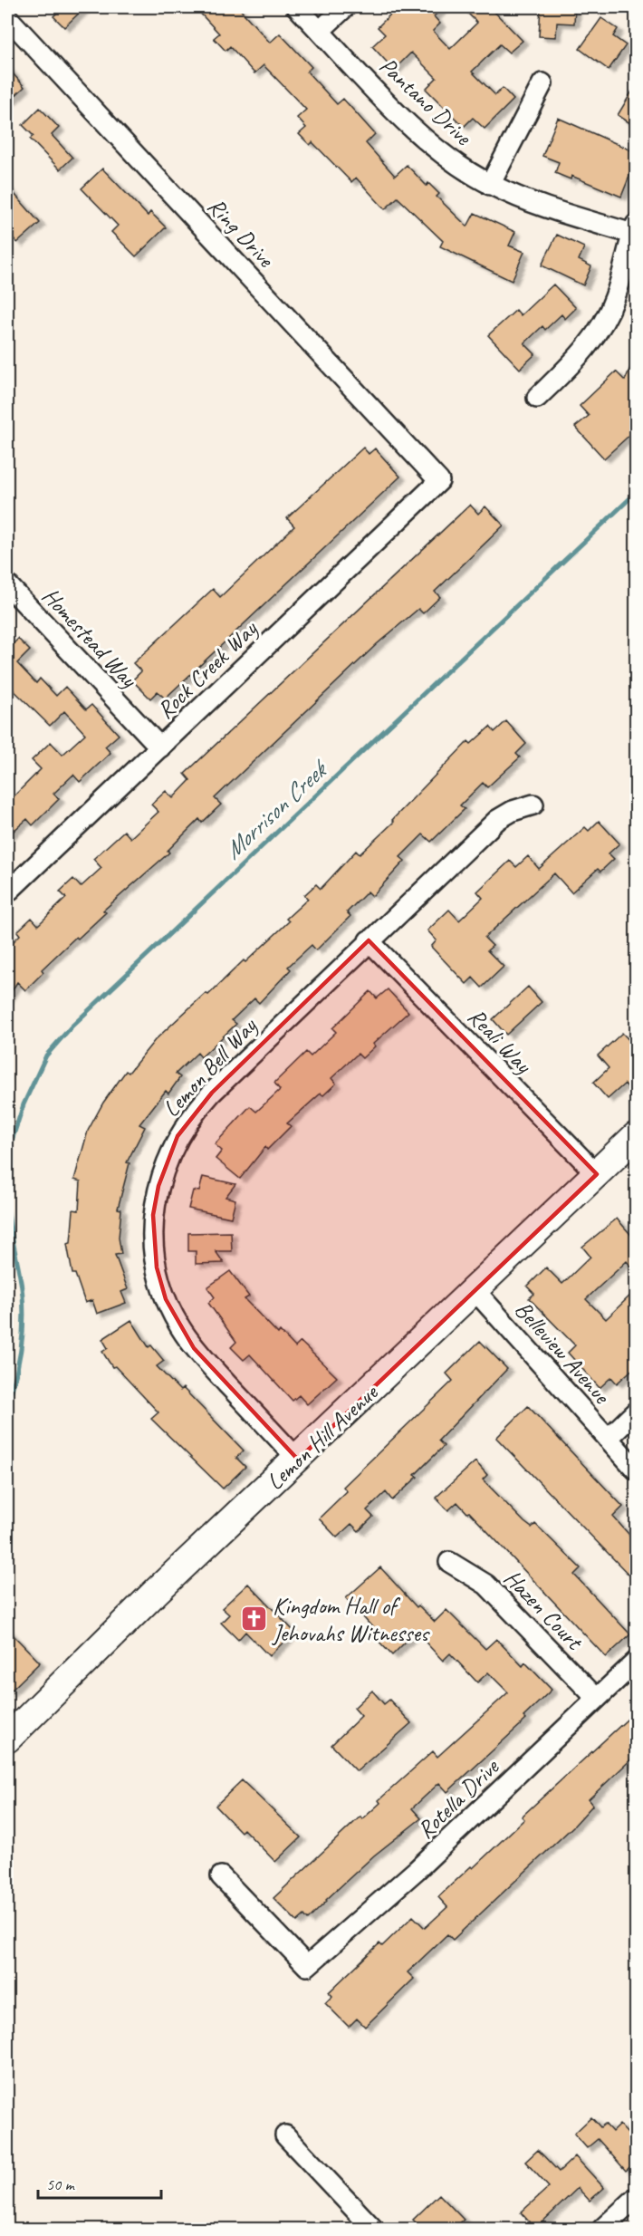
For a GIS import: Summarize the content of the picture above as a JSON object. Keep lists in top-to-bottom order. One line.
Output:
{"streets":{"street":["Pantano Drive","Ring Drive","Homestead Way","Rock Creek Way","Reali Way","Lemon Bell Way","Belleview Avenue","Lemon Hill Avenue","Hazen Court","Rotella Drive"]},"crossings":[["Ring Drive","Rock Creek Way"],["Homestead Way","Rock Creek Way"],["Reali Way","Lemon Bell Way"],["Reali Way","Lemon Hill Avenue"],["Lemon Bell Way","Lemon Hill Avenue"],["Belleview Avenue","Lemon Hill Avenue"],["Hazen Court","Rotella Drive"]],"water":["Morrison Creek"],"places":{"church":["Kingdom Hall of Jehovahs Witnesses"]},"scale_bar":"50 m"}
